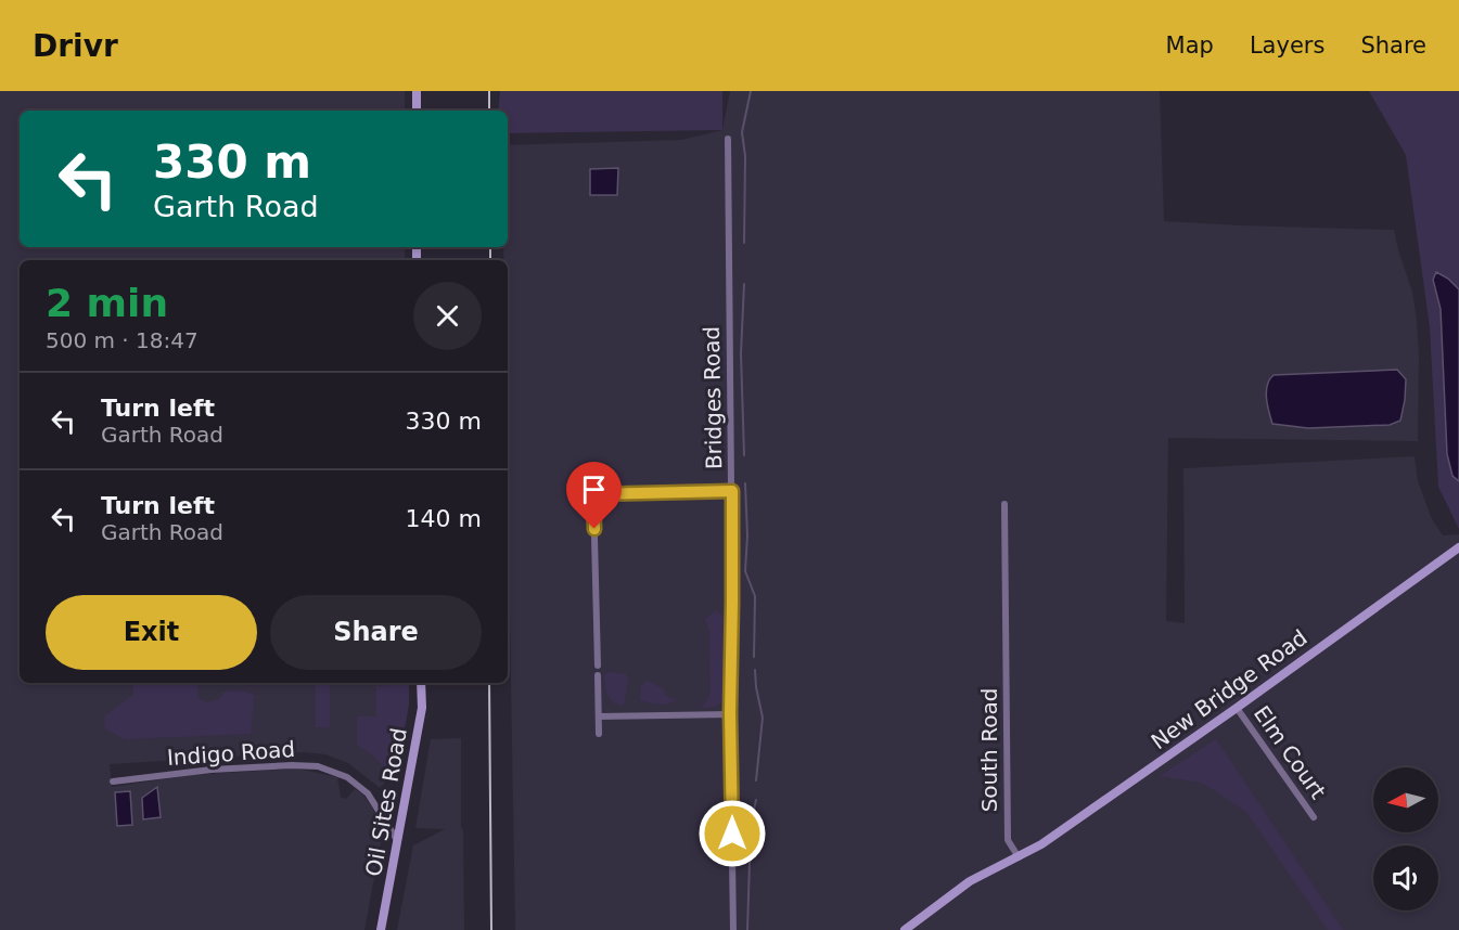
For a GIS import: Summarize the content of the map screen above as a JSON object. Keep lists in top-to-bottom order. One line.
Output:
{"streets":{"street":["Bridges Road","New Bridge Road","South Road","Elm Court","Indigo Road","Oil Sites Road"]},"crossings":[["New Bridge Road","South Road"],["New Bridge Road","Elm Court"],["Indigo Road","Oil Sites Road"]],"north":"left","page":{"header":"Drivr","nav":["Map","Layers","Share"],"turn":["330 m","Garth Road"],"heading":["2 min","500 m · 18:47"],"list":[{"name":"Turn left","note":"Garth Road","value":"330 m"},{"name":"Turn left","note":"Garth Road","value":"140 m"}],"buttons":["Exit","Share"]}}
